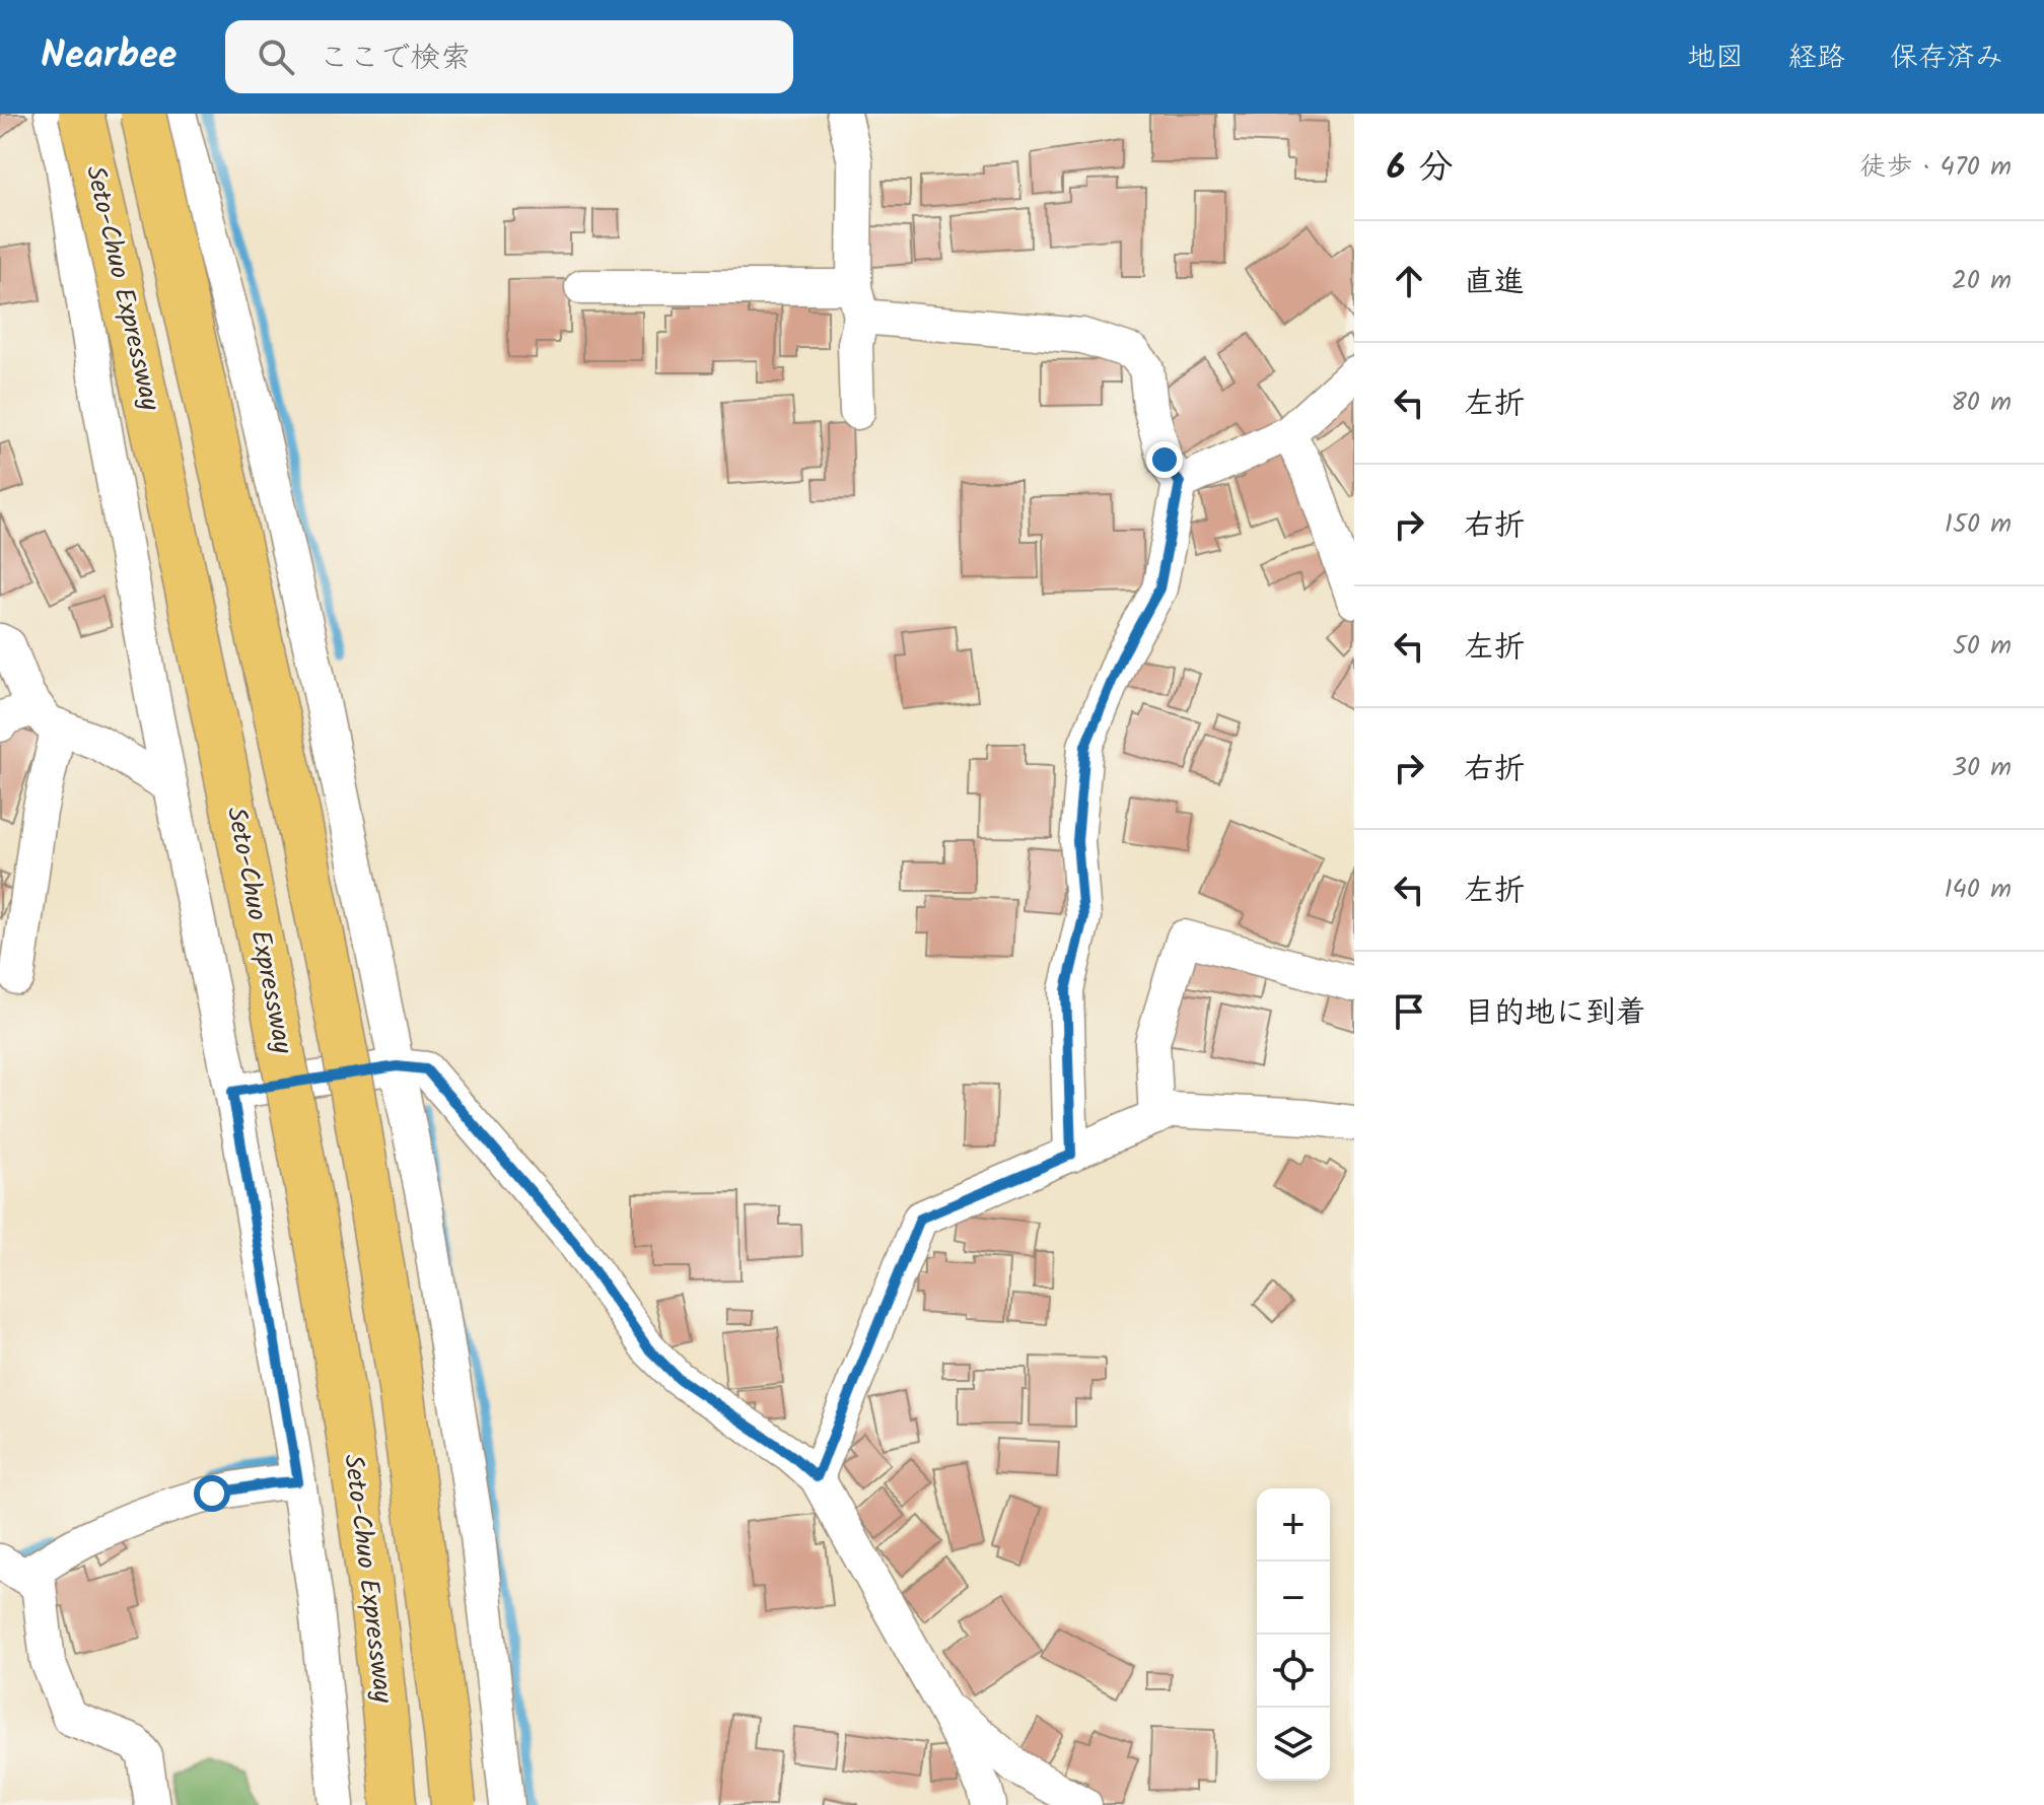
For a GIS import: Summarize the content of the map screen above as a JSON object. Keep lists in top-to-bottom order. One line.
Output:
{"streets":{"highway":["Seto-Chuo Expressway"]},"page":{"header":"Nearbee","search":"ここで検索","nav":["地図","経路","保存済み"],"heading":["6 分","徒歩 · 470 m"],"list":[["直進","20 m"],["左折","80 m"],["右折","150 m"],["左折","50 m"],["右折","30 m"],["左折","140 m"],"目的地に到着"],"map_buttons":["+","−"]}}
